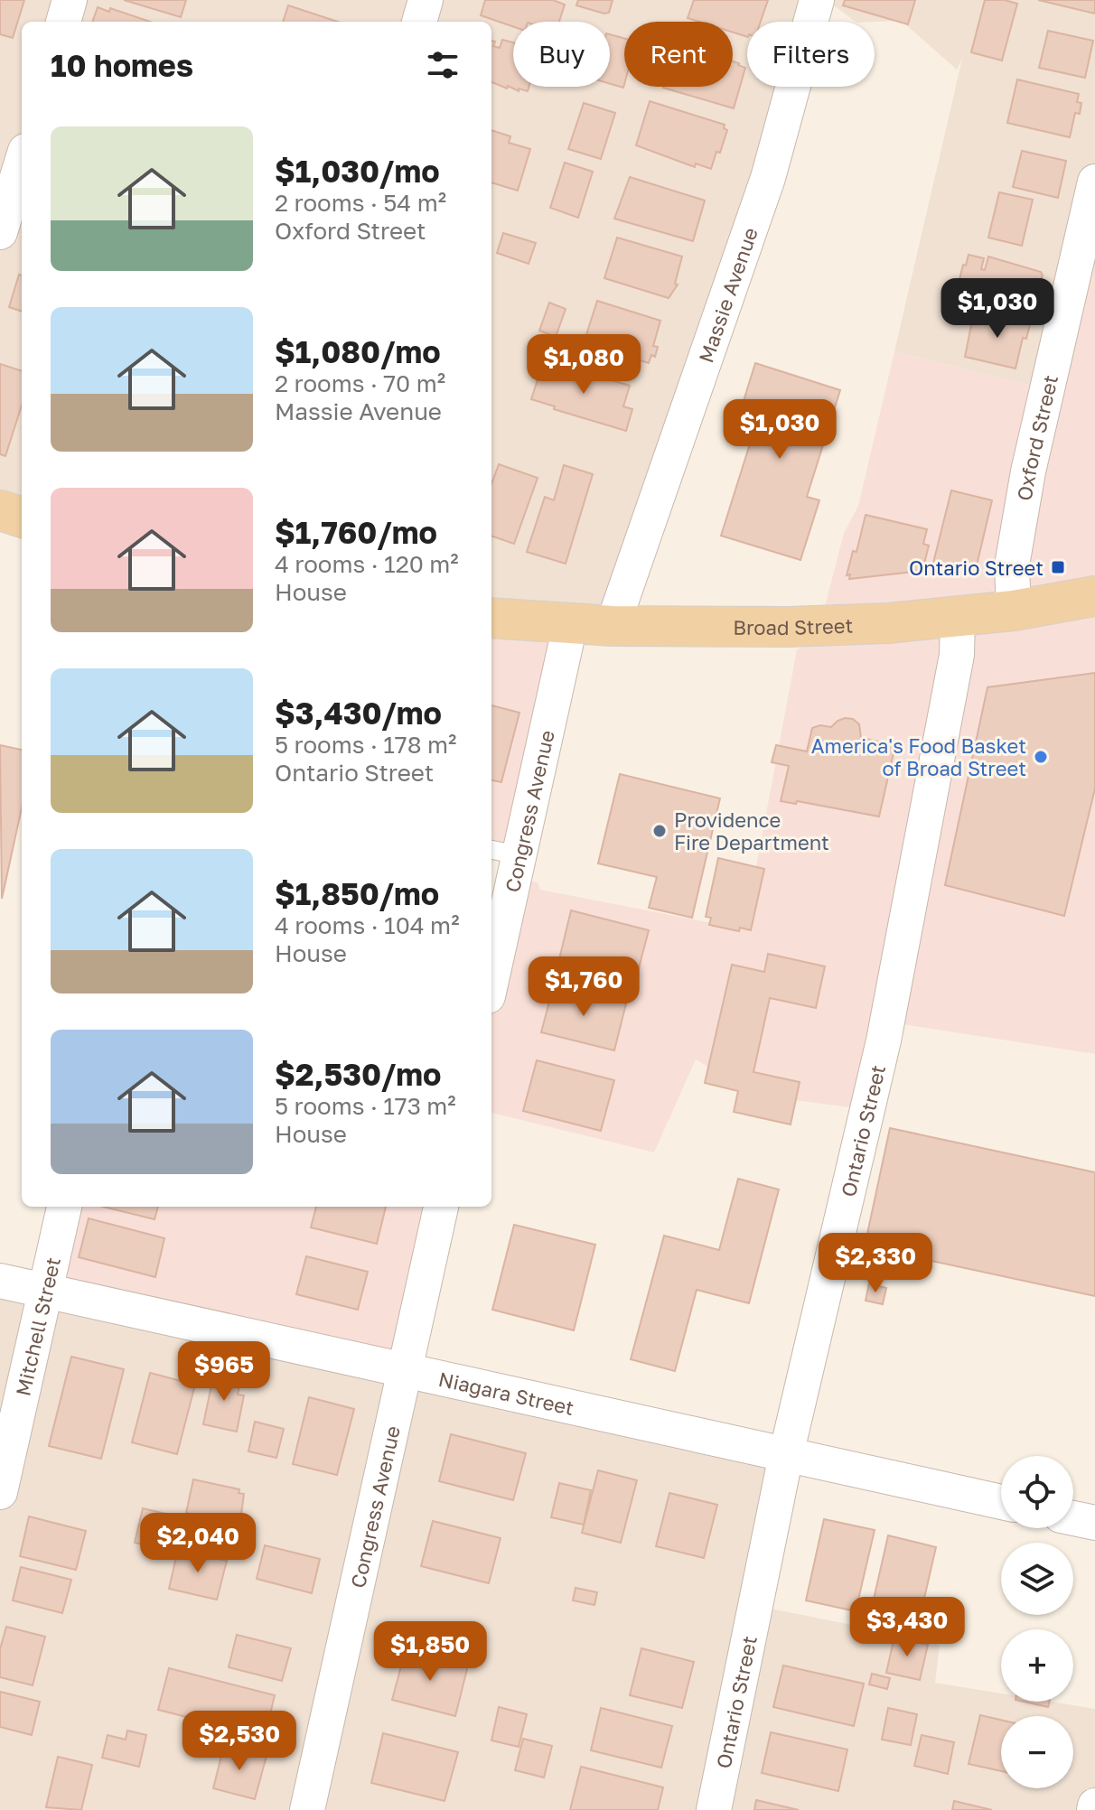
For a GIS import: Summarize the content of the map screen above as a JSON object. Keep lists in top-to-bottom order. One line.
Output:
{"streets":{"main road":["Broad Street"],"street":["Massie Avenue","Oxford Street","Congress Avenue","Ontario Street","Mitchell Street","Niagara Street"]},"crossings":[["Massie Avenue","Broad Street"],["Oxford Street","Broad Street"],["Broad Street","Congress Avenue"],["Broad Street","Ontario Street"],["Congress Avenue","Niagara Street"],["Ontario Street","Niagara Street"],["Mitchell Street","Niagara Street"]],"places":{"transit":["Ontario Street"],"other":["America's Food Basket of Broad Street","Providence Fire Department"]},"page":{"chip":["Buy","Rent","Filters"],"heading":"10 homes","list":[{"name":"$1,030/mo","note":"2 rooms · 54 m² · Oxford Street"},{"name":"$1,080/mo","note":"2 rooms · 70 m² · Massie Avenue"},{"name":"$1,760/mo","note":"4 rooms · 120 m² · House"},{"name":"$3,430/mo","note":"5 rooms · 178 m² · Ontario Street"},{"name":"$1,850/mo","note":"4 rooms · 104 m² · House"},{"name":"$2,530/mo","note":"5 rooms · 173 m² · House"}],"price":["$1,030","$1,080","$1,030","$1,760","$2,330","$965","$2,040","$3,430","$1,850","$2,530"],"map_buttons":["+","−"]}}
